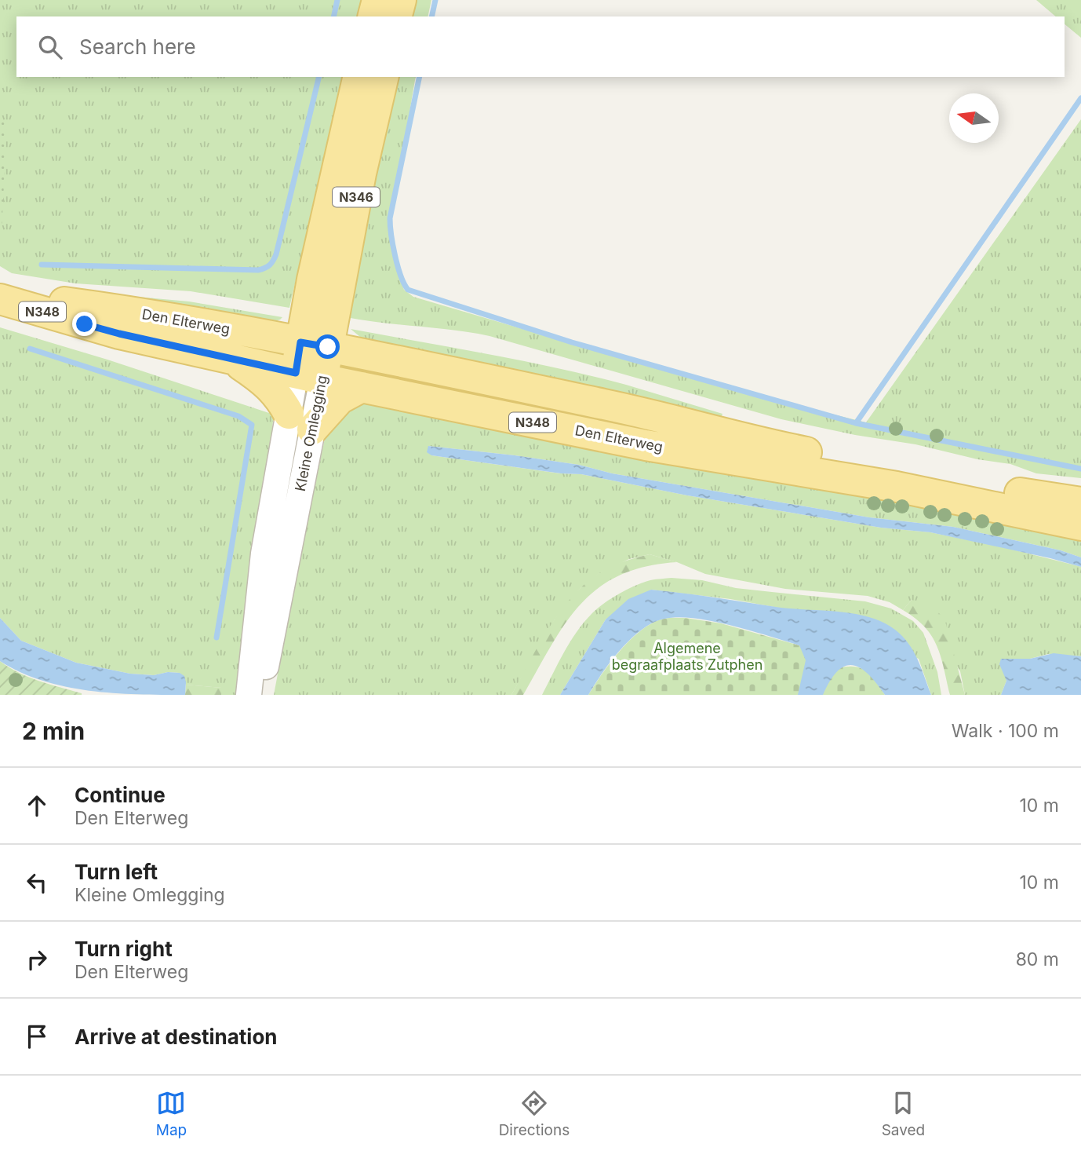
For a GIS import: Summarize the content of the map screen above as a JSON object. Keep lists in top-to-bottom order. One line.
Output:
{"streets":{"main road":["N346","N348","Den Elterweg","Kleine Omlegging"]},"crossings":[["Den Elterweg","Kleine Omlegging"]],"parks":["Algemene begraafplaats Zutphen"],"north":"left","page":{"search":"Search here","heading":["2 min","Walk · 100 m"],"list":[["Continue","Den Elterweg","10 m"],["Turn left","Kleine Omlegging","10 m"],["Turn right","Den Elterweg","80 m"],"Arrive at destination"],"nav":["Map","Directions","Saved"]}}
